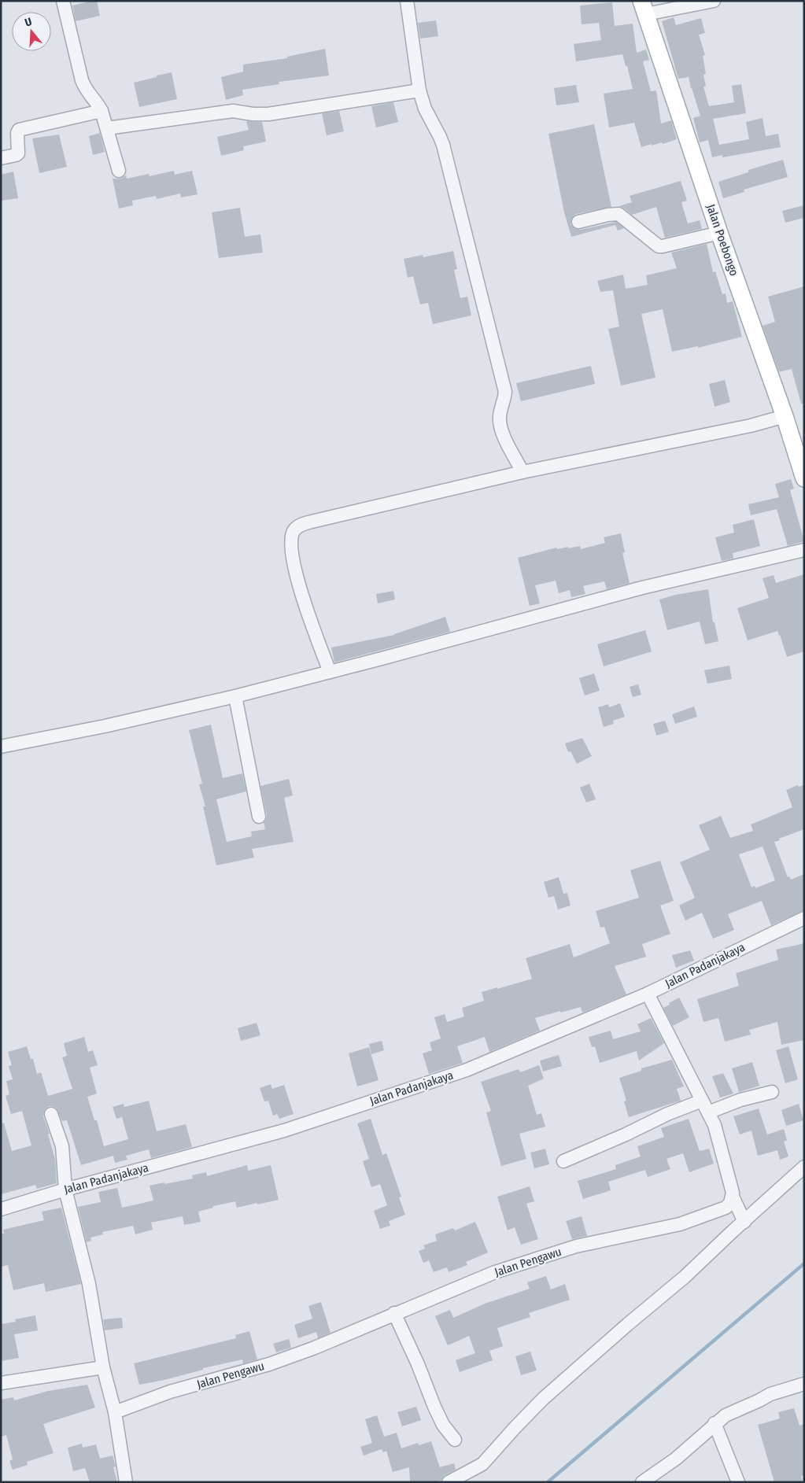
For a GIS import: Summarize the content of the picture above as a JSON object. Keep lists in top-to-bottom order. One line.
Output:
{"streets":{"main road":["Jalan Poebongo"],"street":["Jalan Padanjakaya","Jalan Pengawu"]},"north":"top"}
